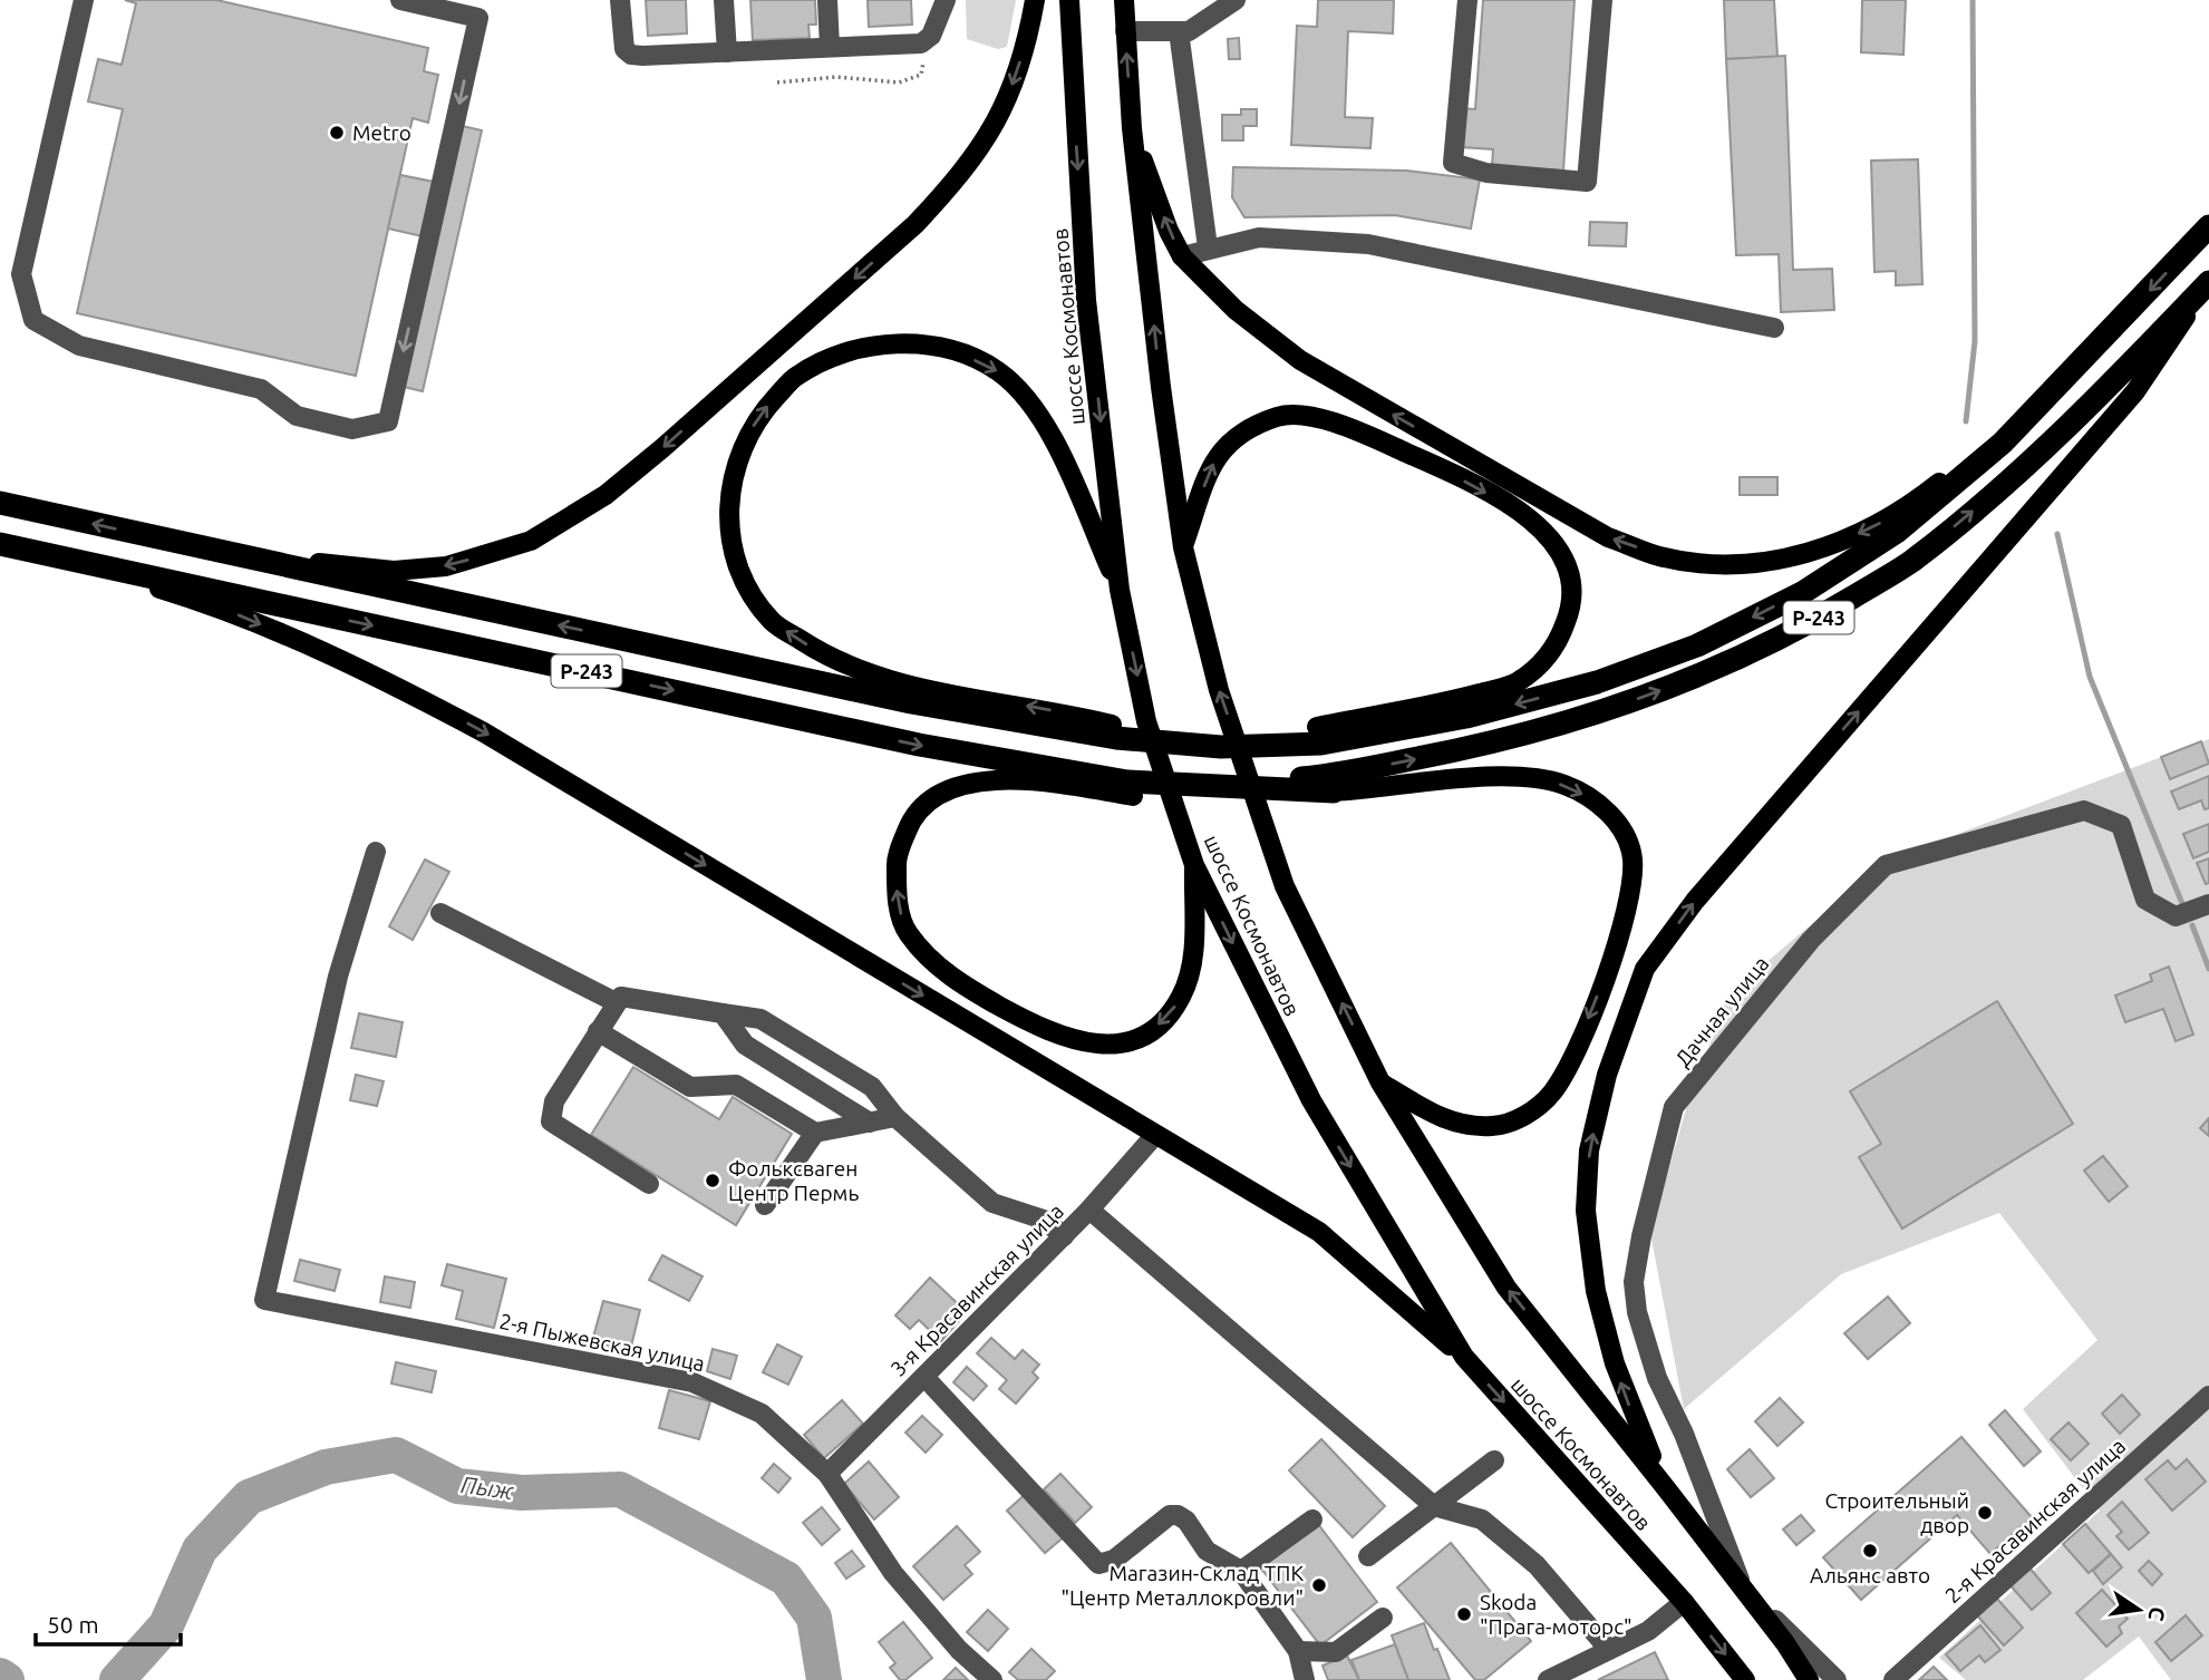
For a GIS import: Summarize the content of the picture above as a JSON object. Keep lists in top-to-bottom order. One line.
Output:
{"streets":{"highway":["Р-243"],"main road":["шоссе Космонавтов"],"street":["Дачная улица","3-я Красавинская улица","2-я Пыжевская улица","2-я Красавинская улица"]},"crossings":[["шоссе Космонавтов","Дачная улица"],["3-я Красавинская улица","2-я Пыжевская улица"]],"water":["Пыж"],"places":["Metro","Фольксваген Центр Пермь","Строительный двор","Альянс авто","Магазин-Склад ТПК \"Центр Металлокровли\"","Skoda \"Прага-моторс\""],"scale_bar":"50 m","north":"right"}
